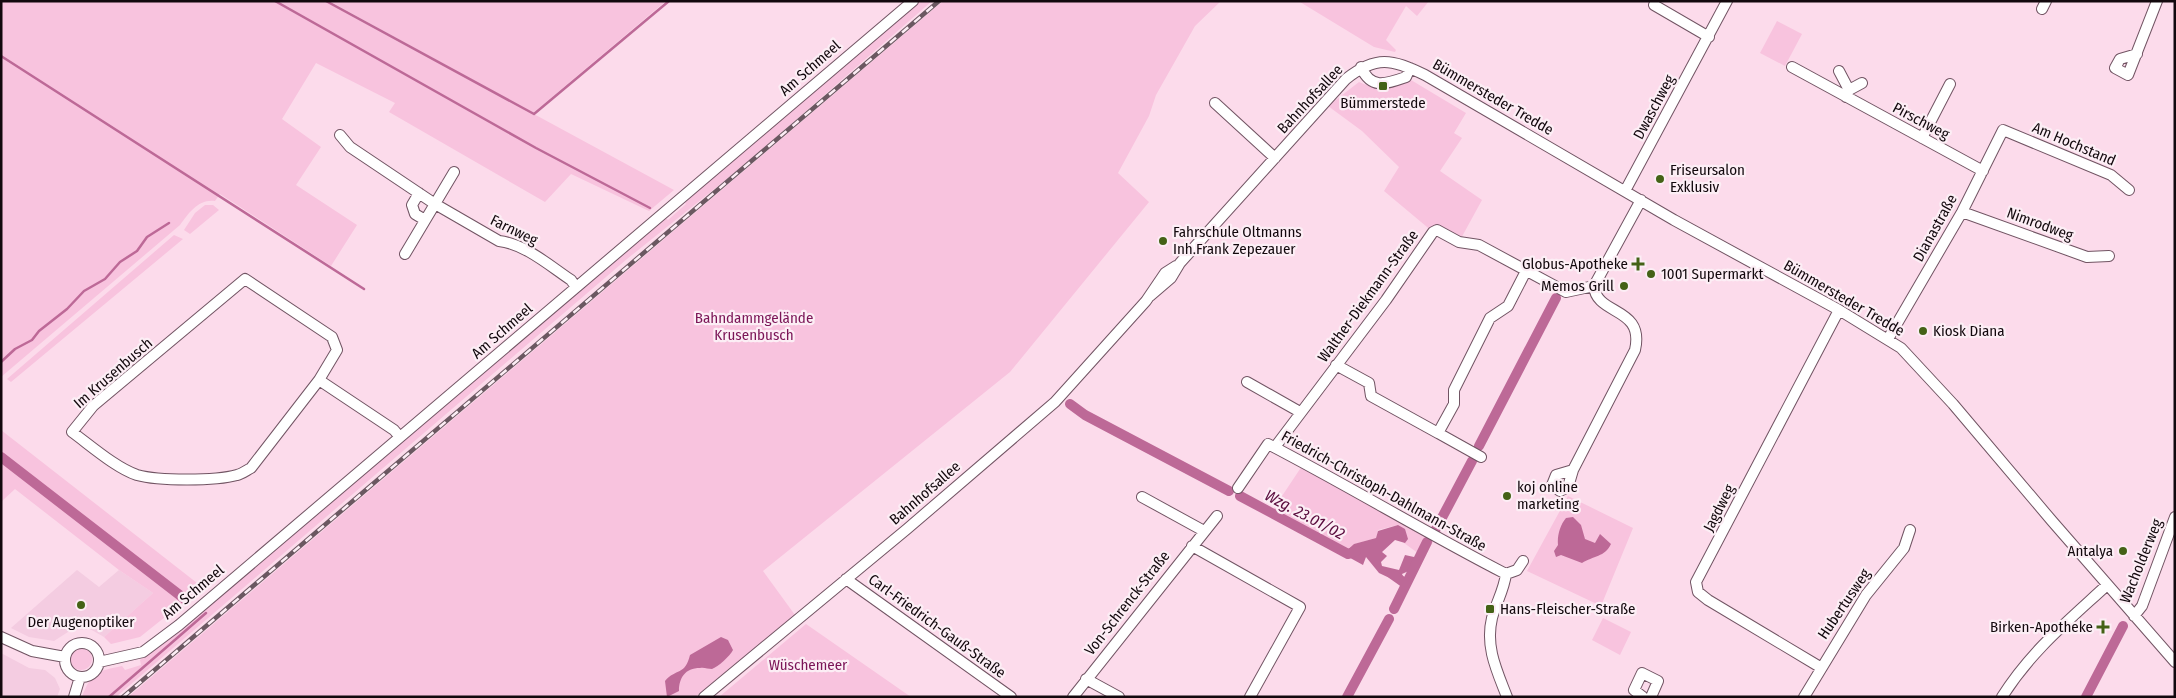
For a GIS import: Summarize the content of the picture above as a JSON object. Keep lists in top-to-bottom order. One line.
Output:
{"streets":{"street":["Am Schmeel","Bümmersteder Tredde","Bahnhofsallee","Dwaschweg","Pirschweg","Am Hochstand","Nimrodweg","Dianastraße","Farnweg","Walther-Diekmann-Straße","Im Krusenbusch","Friedrich-Christoph-Dahlmann-Straße","Jagdweg","Wacholderweg","Von-Schrenck-Straße","Hubertusweg","Carl-Friedrich-Gauß-Straße"]},"crossings":[["Am Schmeel","Farnweg"],["Bümmersteder Tredde","Bahnhofsallee"],["Bümmersteder Tredde","Dwaschweg"],["Bümmersteder Tredde","Dianastraße"],["Bümmersteder Tredde","Jagdweg"],["Bümmersteder Tredde","Wacholderweg"],["Bahnhofsallee","Carl-Friedrich-Gauß-Straße"],["Pirschweg","Dianastraße"],["Am Hochstand","Dianastraße"],["Nimrodweg","Dianastraße"],["Walther-Diekmann-Straße","Friedrich-Christoph-Dahlmann-Straße"],["Jagdweg","Hubertusweg"]],"water":["Wzg. 23.01/02"],"parks":["Bahndammgelände Krusenbusch","Wüschemeer"],"places":{"transit":["Bümmerstede","Hans-Fleischer-Straße"],"other":["Friseursalon Exklusiv","Fahrschule Oltmanns Inh.Frank Zepezauer","1001 Supermarkt","Memos Grill","Kiosk Diana","koj online marketing","Antalya","Der Augenoptiker"],"health":["Globus-Apotheke","Birken-Apotheke"]}}
